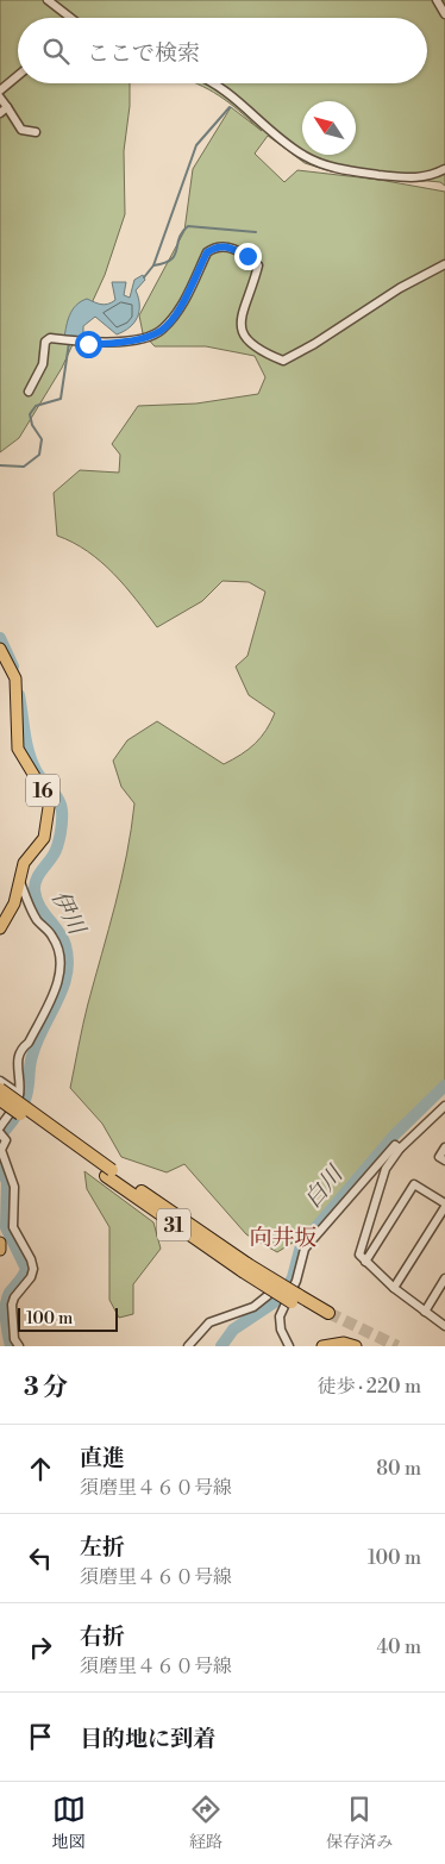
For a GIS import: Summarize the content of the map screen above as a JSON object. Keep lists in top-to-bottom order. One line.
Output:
{"streets":{"highway":["31"],"main road":["16"]},"districts":["向井坂"],"water":["伊川","白川"],"scale_bar":"100 m","north":"top left","page":{"search":"ここで検索","scale":"100 m","heading":["3 分","徒歩 · 220 m"],"list":[["直進","須磨里４６０号線","80 m"],["左折","須磨里４６０号線","100 m"],["右折","須磨里４６０号線","40 m"],"目的地に到着"],"nav":["地図","経路","保存済み"]}}
